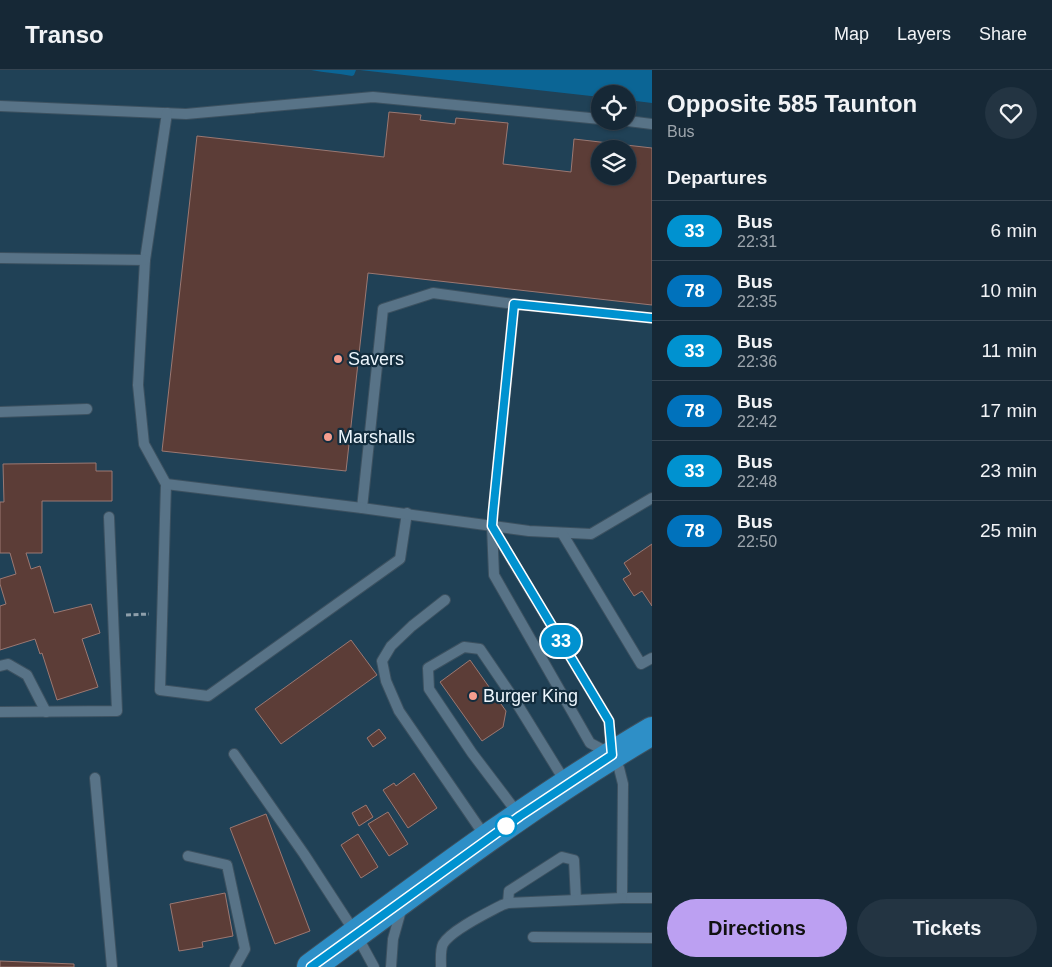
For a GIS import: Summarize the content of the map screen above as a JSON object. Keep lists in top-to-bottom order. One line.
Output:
{"places":["Savers","Marshalls","Burger King"],"lines":["bus line 33"],"page":{"header":"Transo","nav":["Map","Layers","Share"],"on_map":"33","heading":[["Opposite 585 Taunton","Bus"],"Departures"],"list":[{"mark":"33","name":"Bus","note":"22:31","value":"6 min"},{"mark":"78","name":"Bus","note":"22:35","value":"10 min"},{"mark":"33","name":"Bus","note":"22:36","value":"11 min"},{"mark":"78","name":"Bus","note":"22:42","value":"17 min"},{"mark":"33","name":"Bus","note":"22:48","value":"23 min"},{"mark":"78","name":"Bus","note":"22:50","value":"25 min"}],"buttons":["Directions","Tickets"]}}
